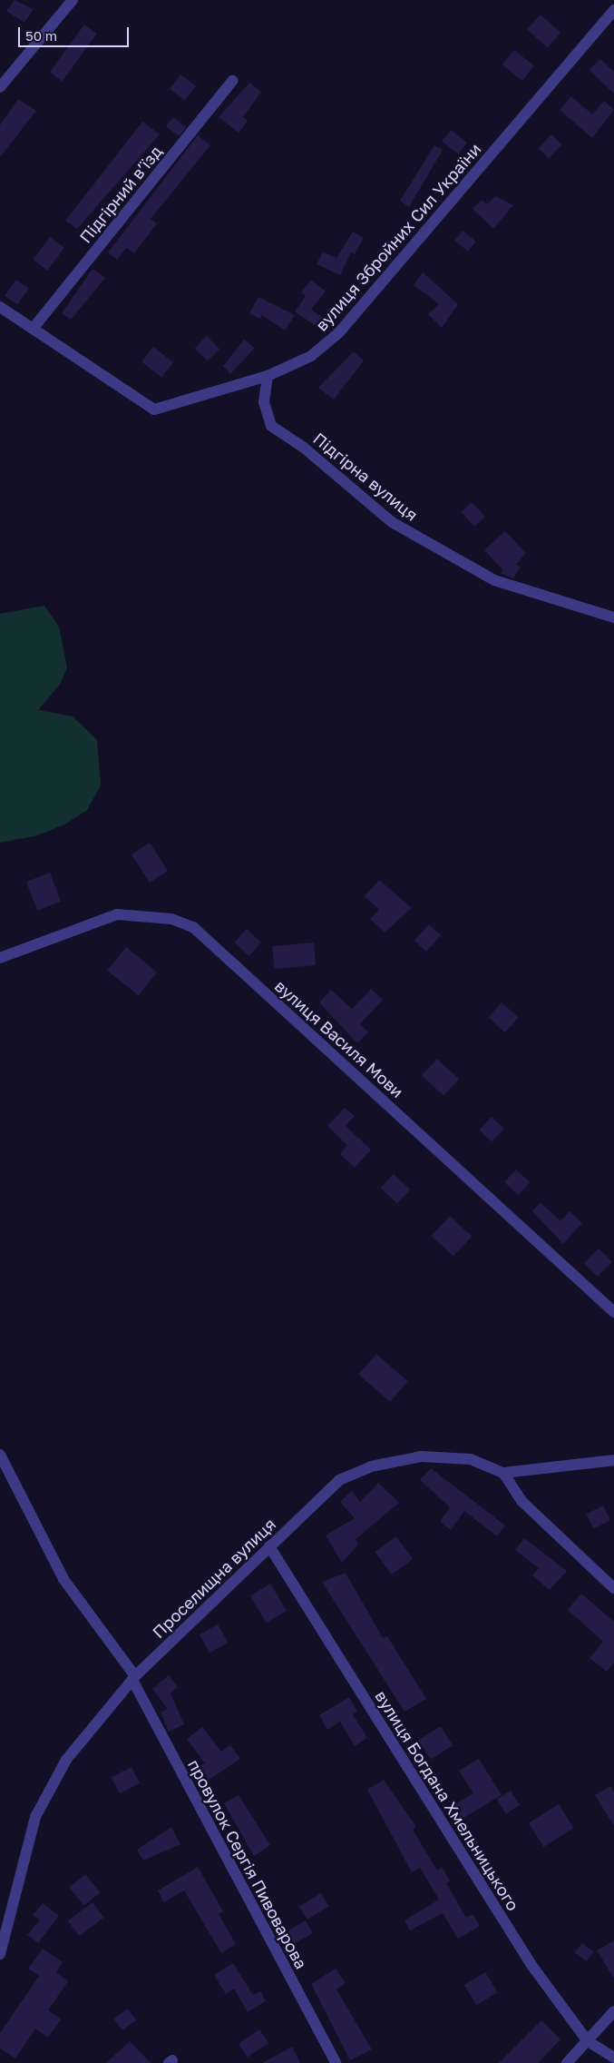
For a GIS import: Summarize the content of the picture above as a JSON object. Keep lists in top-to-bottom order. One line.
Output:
{"streets":{"street":["Підгірний в’їзд","вулиця Збройних Сил України","Підгірна вулиця","вулиця Василя Мови","Проселищна вулиця","вулиця Богдана Хмельницького","провулок Сергія Пивоварова"]},"crossings":[["Підгірний в’їзд","вулиця Збройних Сил України"],["вулиця Збройних Сил України","Підгірна вулиця"],["Проселищна вулиця","вулиця Богдана Хмельницького"],["Проселищна вулиця","провулок Сергія Пивоварова"]],"scale_bar":"50 m"}
